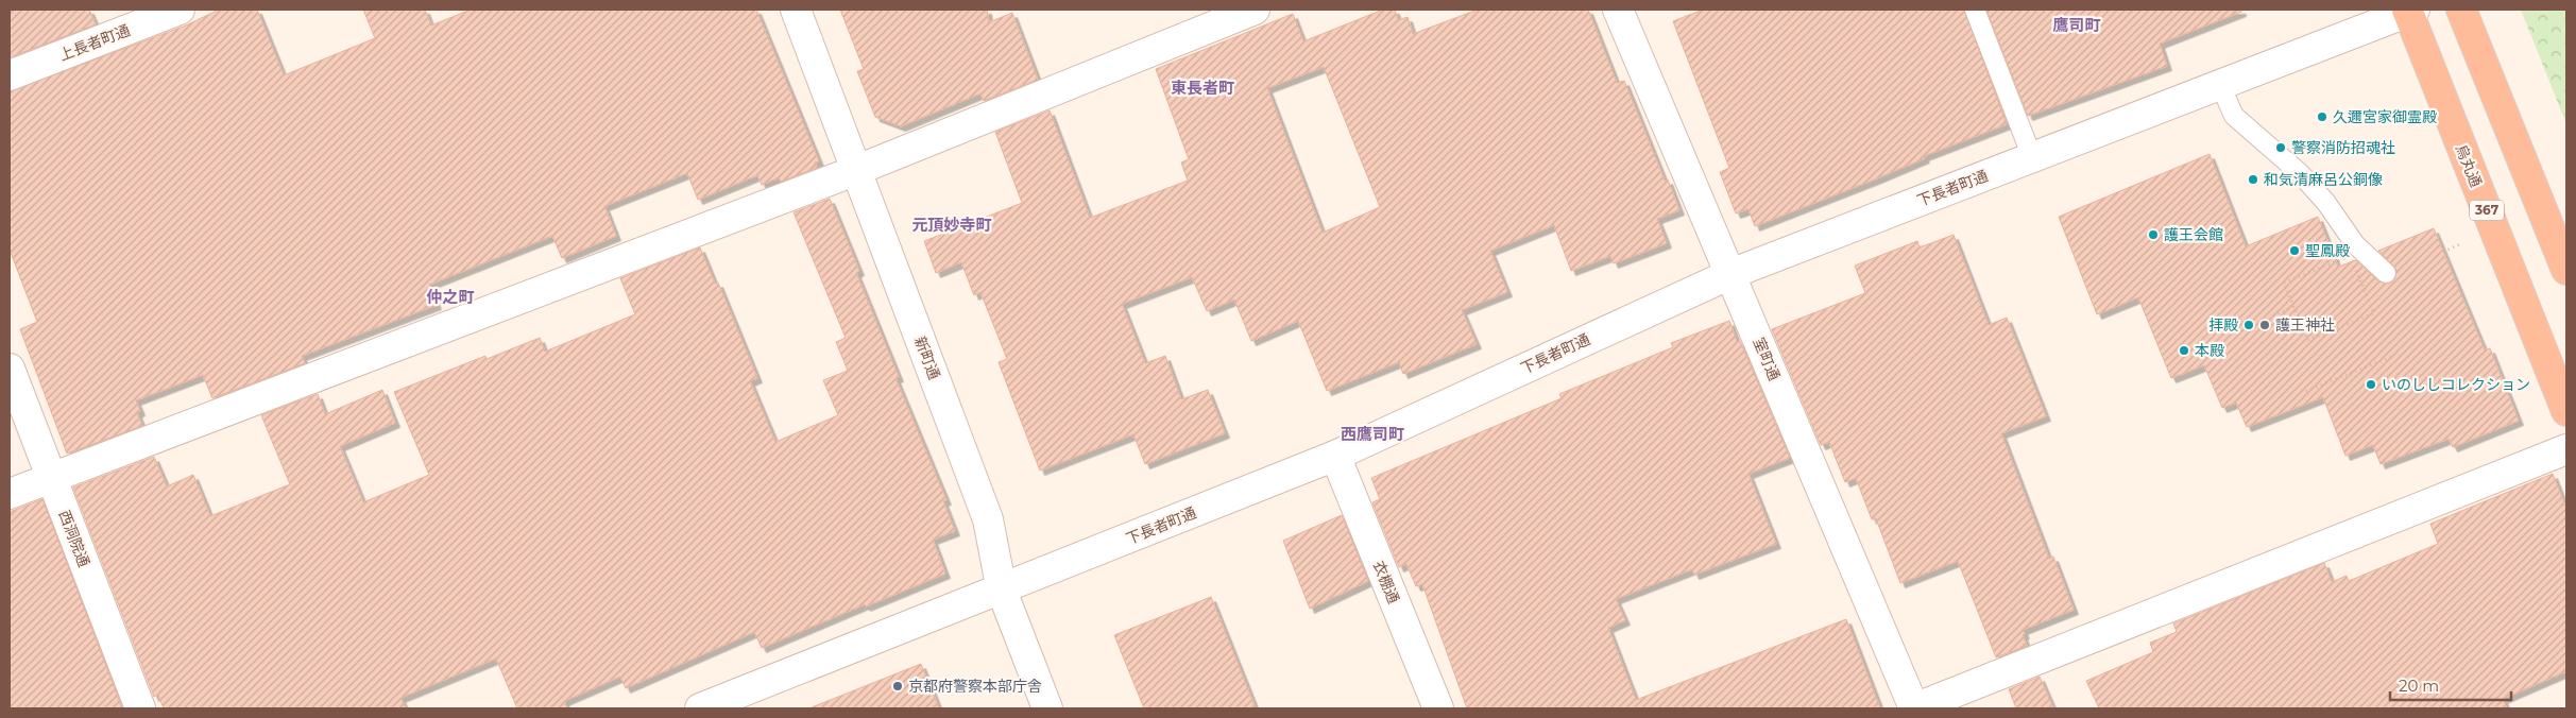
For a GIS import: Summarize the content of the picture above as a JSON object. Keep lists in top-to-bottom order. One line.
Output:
{"streets":{"highway":["烏丸通","367"],"street":["上長者町通","下長者町通","新町通","室町通","西洞院通","衣棚通"]},"crossings":[["烏丸通","下長者町通"],["下長者町通","新町通"],["下長者町通","室町通"],["下長者町通","衣棚通"]],"districts":["鷹司町","東長者町","元頂妙寺町","仲之町","西鷹司町"],"places":["久邇宮家御霊殿","警察消防招魂社","和気清麻呂公銅像","護王会館","聖鳳殿","拝殿","護王神社","本殿","いのししコレクション","京都府警察本部庁舎"],"scale_bar":"20 m"}
